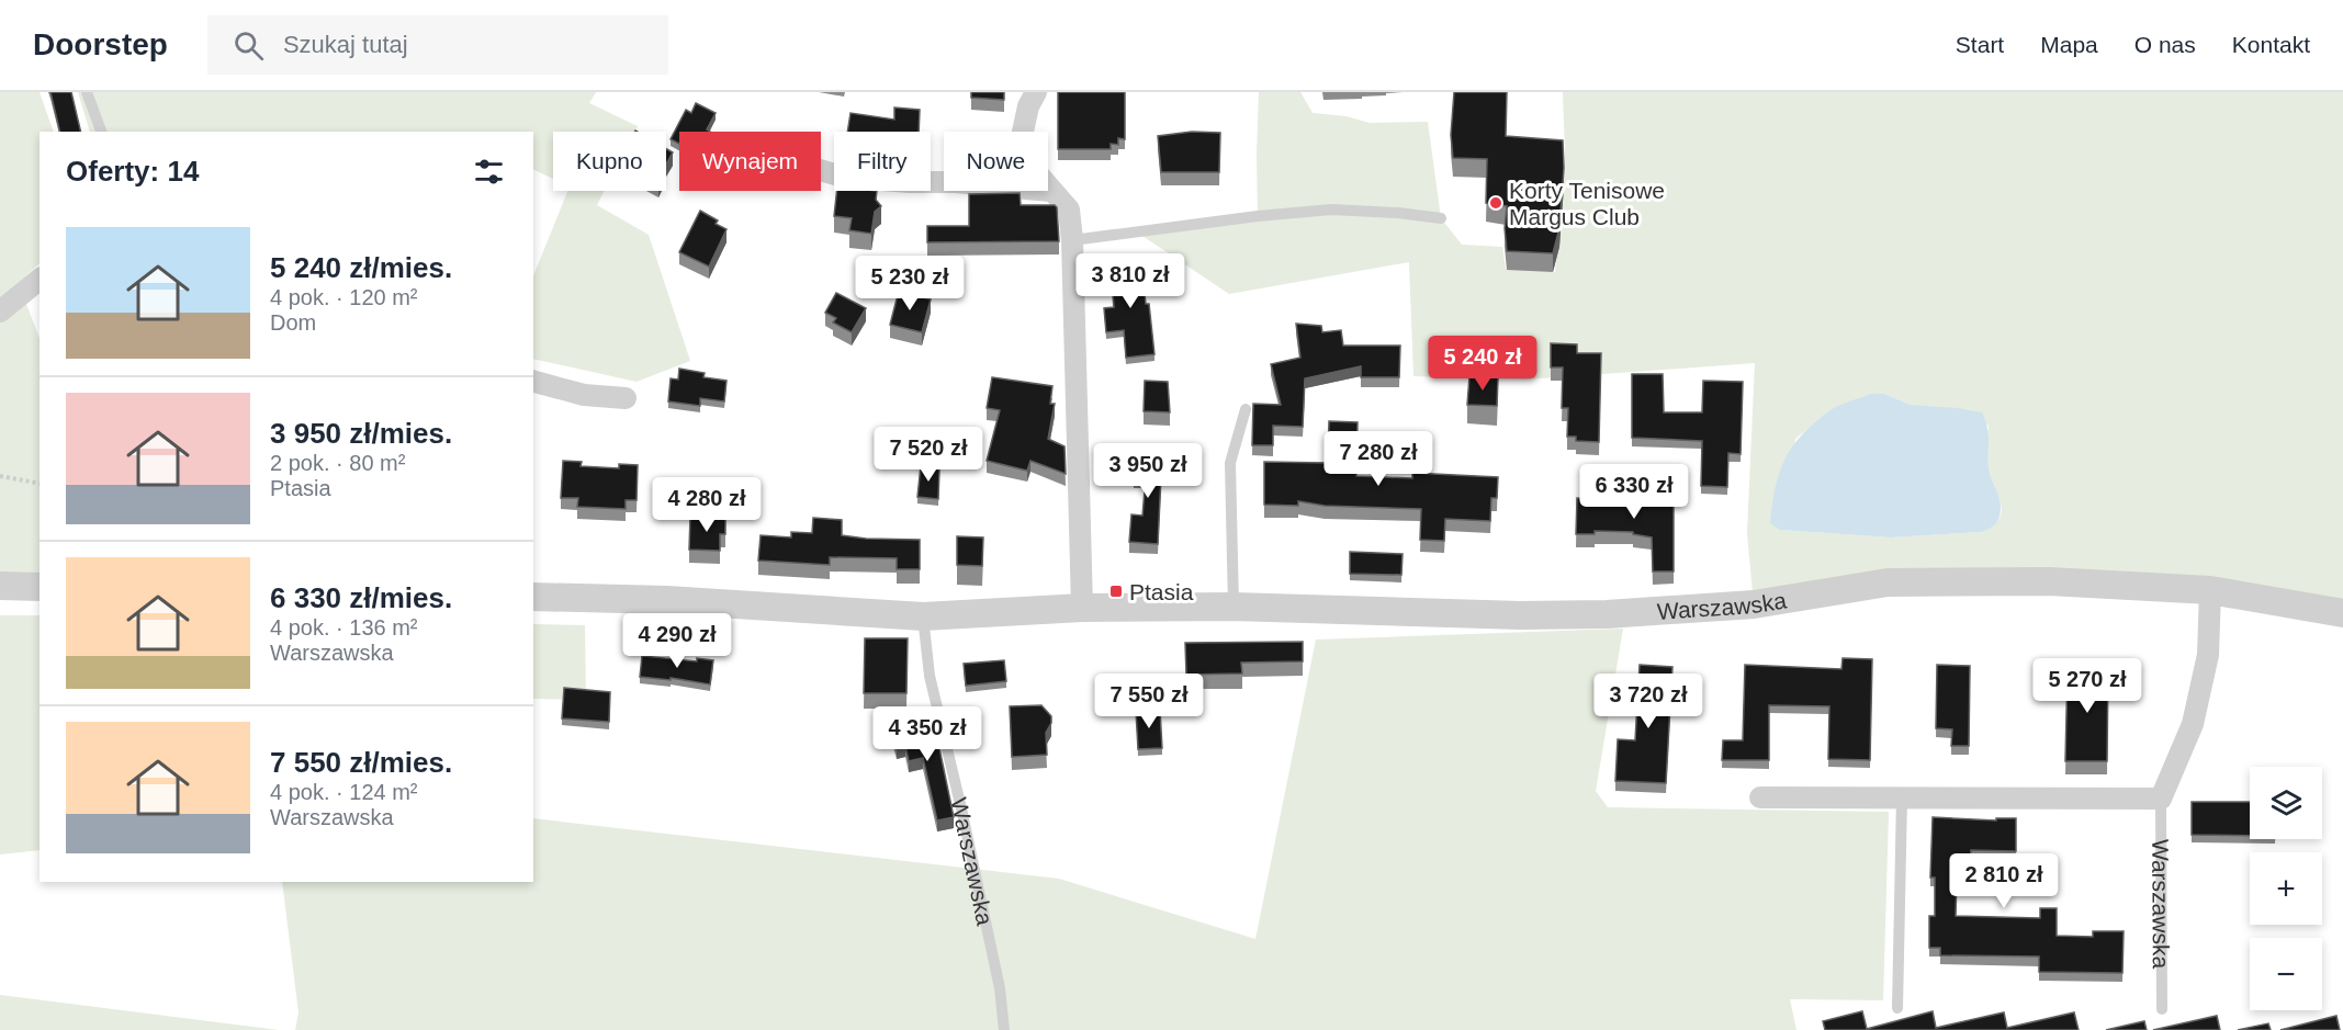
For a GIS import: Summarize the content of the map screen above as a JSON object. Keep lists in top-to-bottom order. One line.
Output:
{"streets":{"street":["Warszawska"]},"places":{"other":["Korty Tenisowe Margus Club"],"transit":["Ptasia"]},"page":{"header":"Doorstep","search":"Szukaj tutaj","nav":["Start","Mapa","O nas","Kontakt"],"chip":["Kupno","Wynajem","Filtry","Nowe"],"heading":"Oferty: 14","list":[{"name":"5 240 zł/mies.","note":"4 pok. · 120 m² · Dom"},{"name":"3 950 zł/mies.","note":"2 pok. · 80 m² · Ptasia"},{"name":"6 330 zł/mies.","note":"4 pok. · 136 m² · Warszawska"},{"name":"7 550 zł/mies.","note":"4 pok. · 124 m² · Warszawska"}],"price":["3 810 zł","5 230 zł","5 240 zł","7 520 zł","7 280 zł","3 950 zł","6 330 zł","4 280 zł","4 290 zł","5 270 zł","7 550 zł","3 720 zł","4 350 zł","2 810 zł"],"map_buttons":["+","−"]}}
